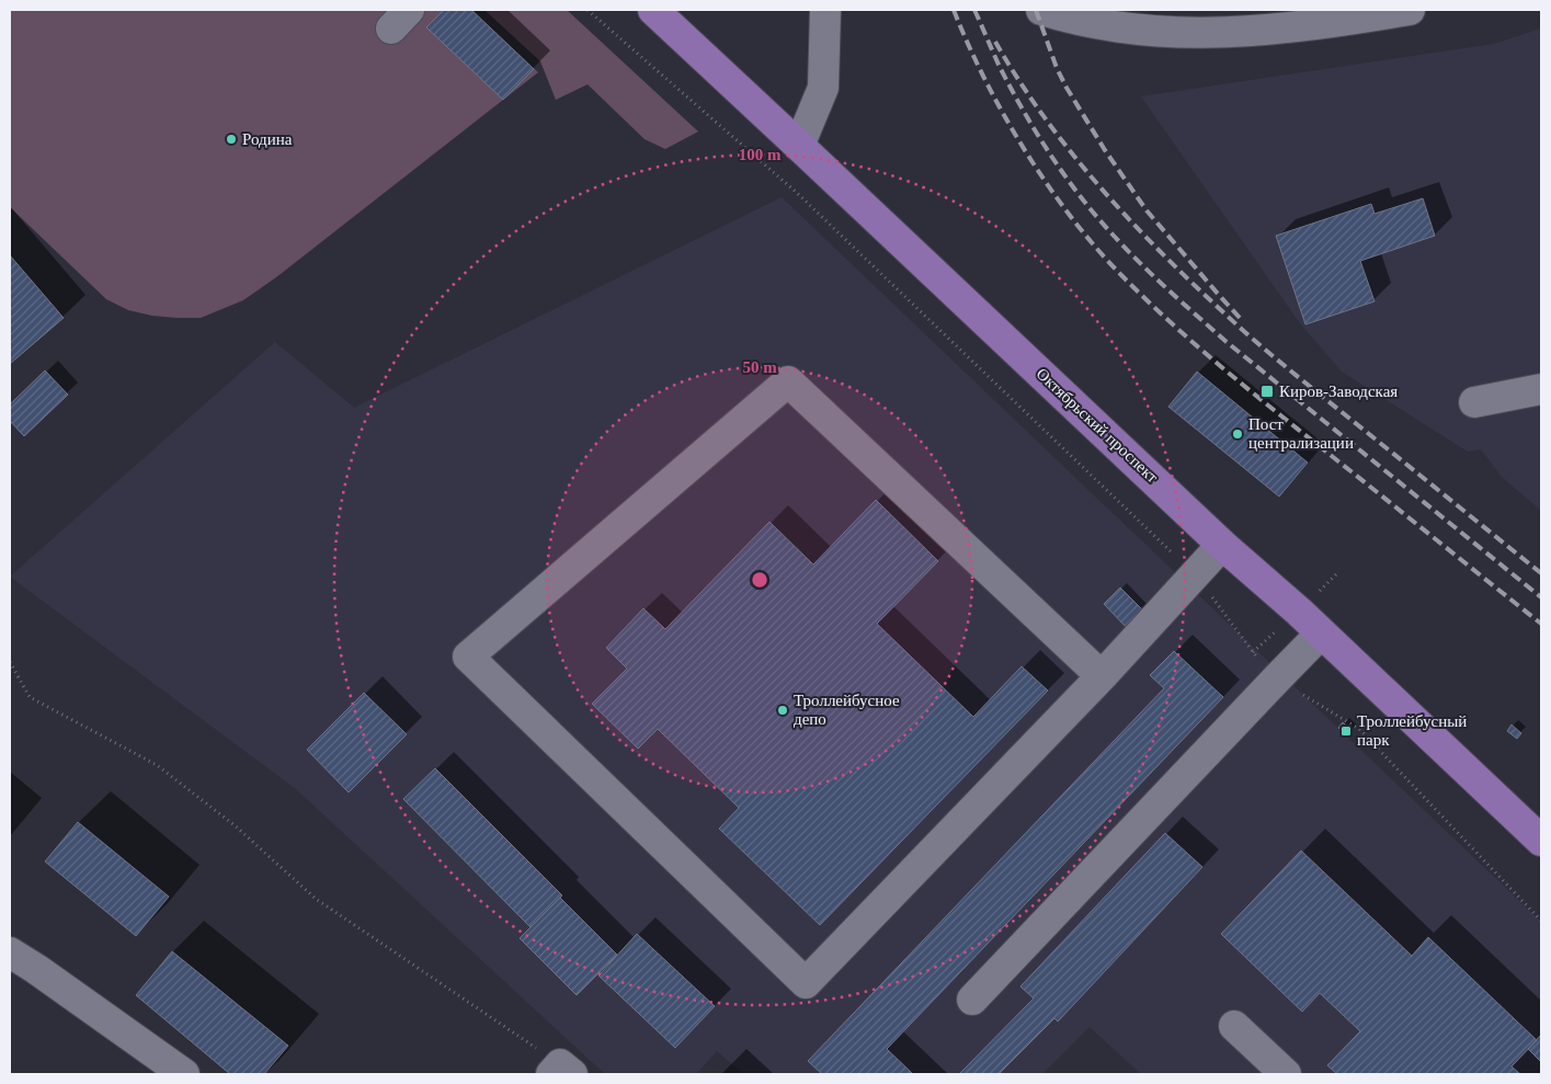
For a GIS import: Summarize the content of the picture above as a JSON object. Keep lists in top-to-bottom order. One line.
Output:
{"streets":{"main road":["Октябрьский проспект"]},"places":{"other":["Родина","Пост централизации","Троллейбусное депо"],"transit":["Киров-Заводская","Троллейбусный парк"]},"rings":["100 m","50 m"]}
